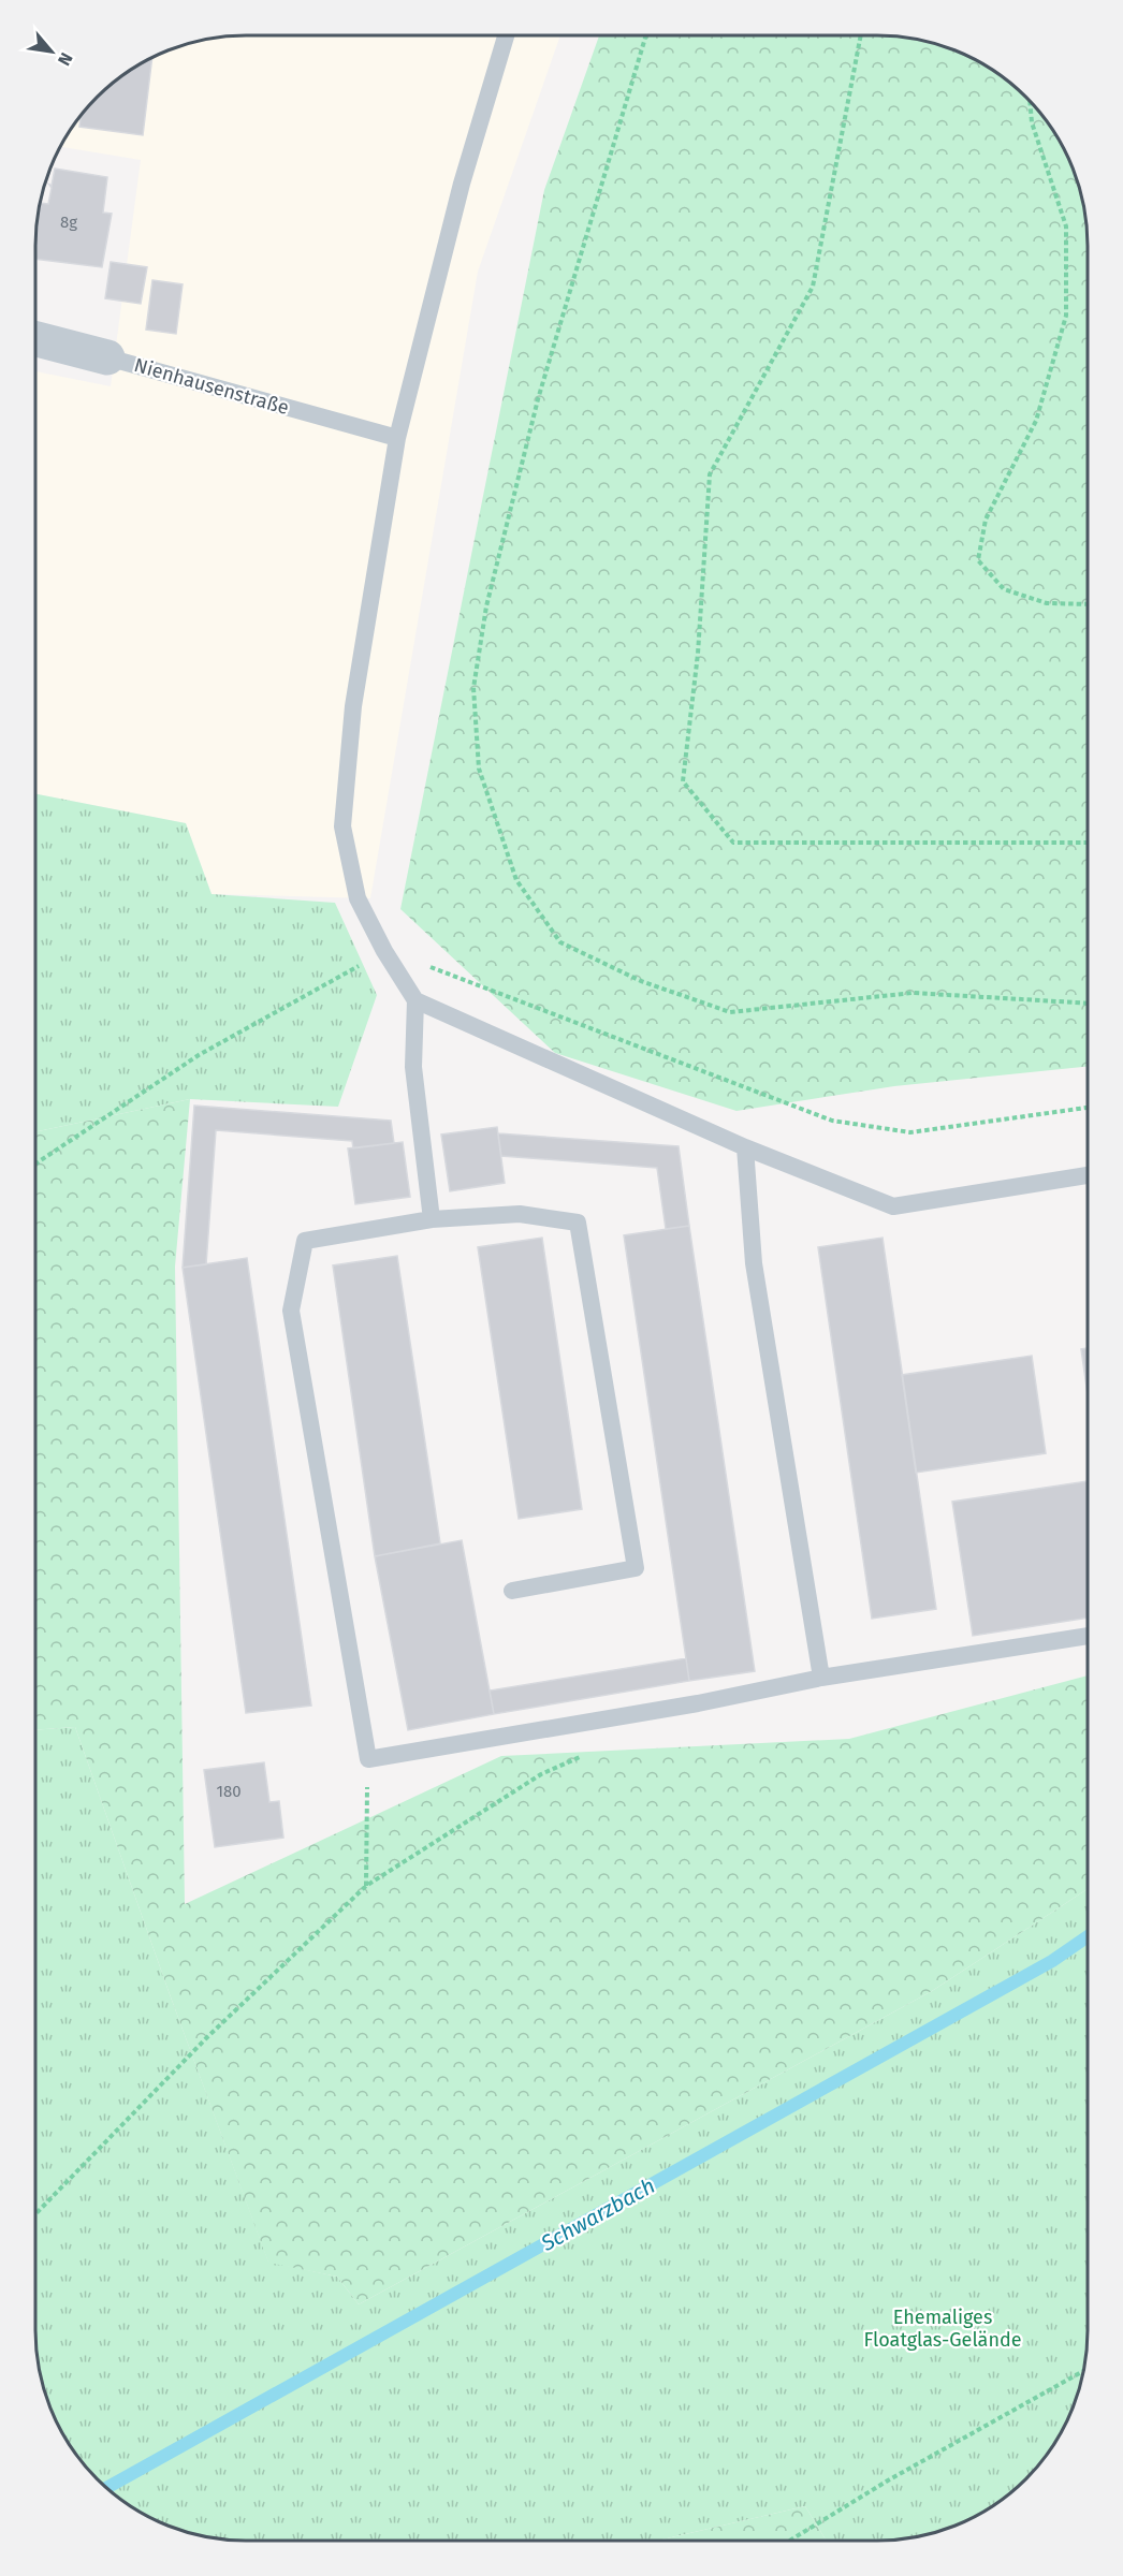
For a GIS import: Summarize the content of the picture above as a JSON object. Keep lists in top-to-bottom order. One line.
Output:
{"streets":{"street":["Nienhausenstraße"]},"water":["Schwarzbach"],"parks":["Ehemaliges Floatglas-Gelände"],"house_numbers":["8g","180"],"north":"bottom right"}
